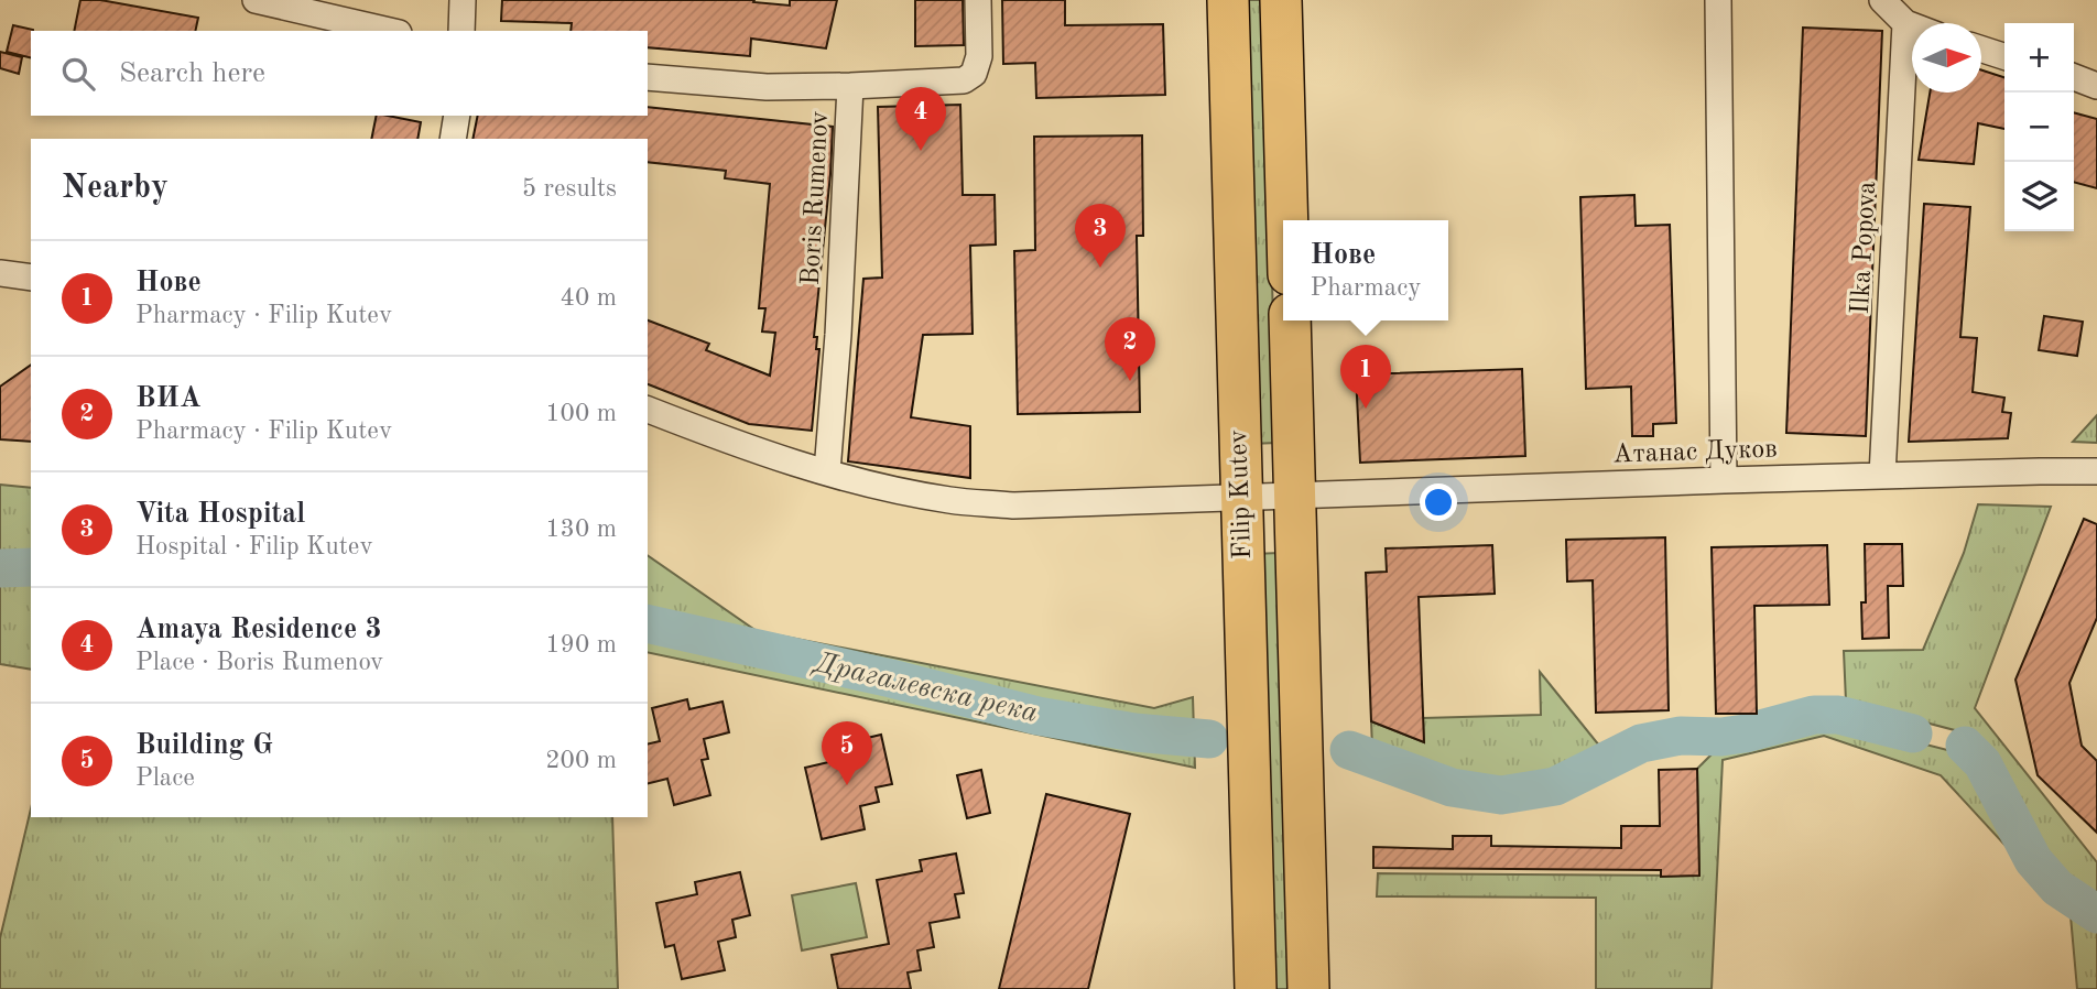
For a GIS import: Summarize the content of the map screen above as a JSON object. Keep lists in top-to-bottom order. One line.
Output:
{"streets":{"main road":["Filip Kutev"],"street":["Boris Rumenov","Ilka Popova","Атанас Дуков"]},"crossings":[["Boris Rumenov","Атанас Дуков"],["Ilka Popova","Атанас Дуков"],["Атанас Дуков","Filip Kutev"]],"water":["Драгалевска река"],"north":"right","page":{"map_buttons":["+","−"],"search":"Search here","pins":["4","3","2","1","5"],"heading":["Nearby","5 results"],"popup":["Нове","Pharmacy"],"list":[{"mark":"1","name":"Нове","note":"Pharmacy · Filip Kutev","value":"40 m"},{"mark":"2","name":"ВИА","note":"Pharmacy · Filip Kutev","value":"100 m"},{"mark":"3","name":"Vita Hospital","note":"Hospital · Filip Kutev","value":"130 m"},{"mark":"4","name":"Amaya Residence 3","note":"Place · Boris Rumenov","value":"190 m"},{"mark":"5","name":"Building G","note":"Place","value":"200 m"}]}}
